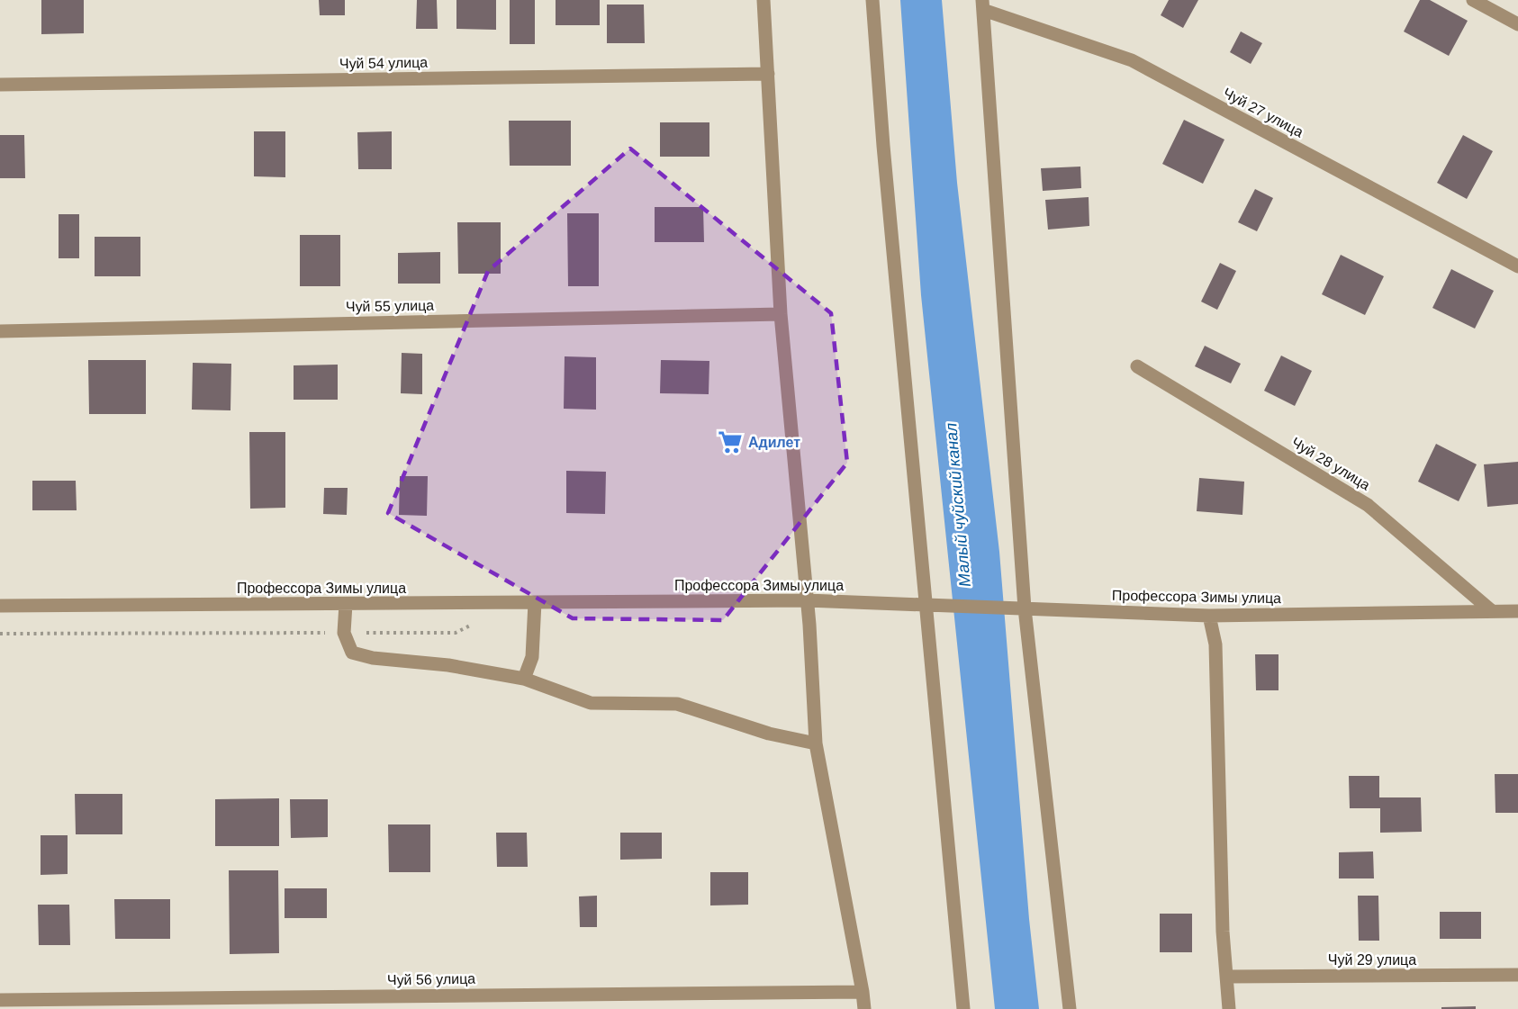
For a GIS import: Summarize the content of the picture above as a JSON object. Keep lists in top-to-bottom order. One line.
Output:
{"streets":{"street":["Чуй 54 улица","Чуй 27 улица","Чуй 55 улица","Чуй 28 улица","Профессора Зимы улица","Чуй 29 улица","Чуй 56 улица"]},"crossings":[["Чуй 28 улица","Профессора Зимы улица"]],"water":["Малый чуйский канал"],"places":{"supermarket":["Адилет"]}}
